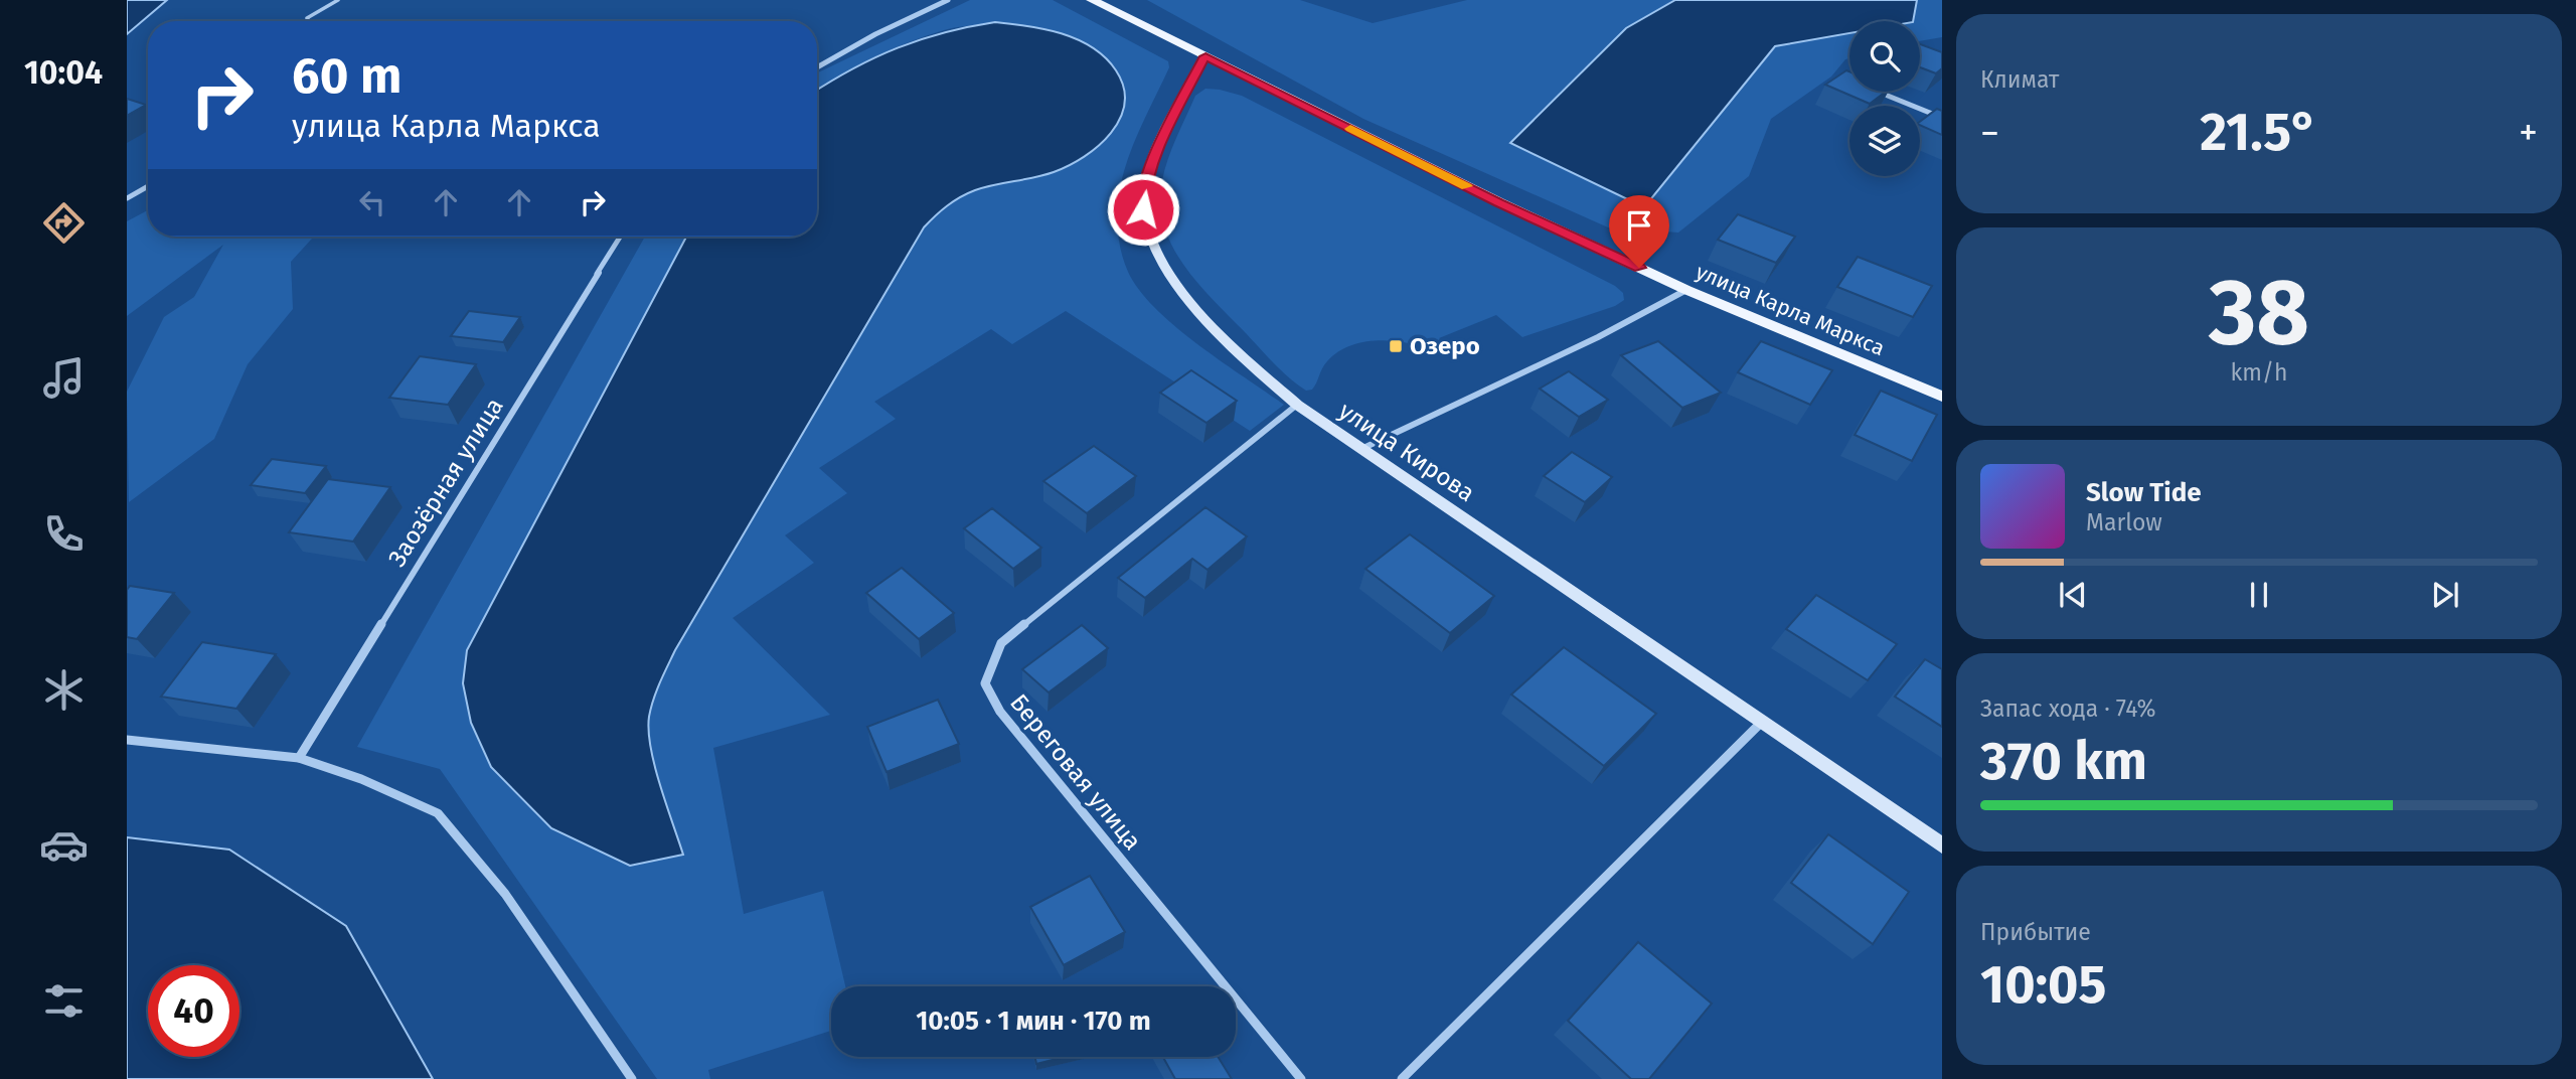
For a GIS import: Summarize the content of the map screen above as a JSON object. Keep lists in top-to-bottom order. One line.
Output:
{"streets":{"main road":["улица Карла Маркса"],"street":["улица Кирова","Заозёрная улица","Береговая улица"]},"crossings":[["улица Карла Маркса","улица Кирова"],["улица Кирова","Береговая улица"]],"places":{"transit":["Озеро"]},"page":{"tabs":"10:04","tile":["Климат",["38","km/h"],["Запас хода · 74%","370 km"],["Прибытие","10:05"]],"turn":["60 m","улица Карла Маркса"],"heat":["−","21.5°","+"],"song":["Slow Tide","Marlow"],"limit":"40","trip":"10:05 · 1 мин · 170 m"}}
